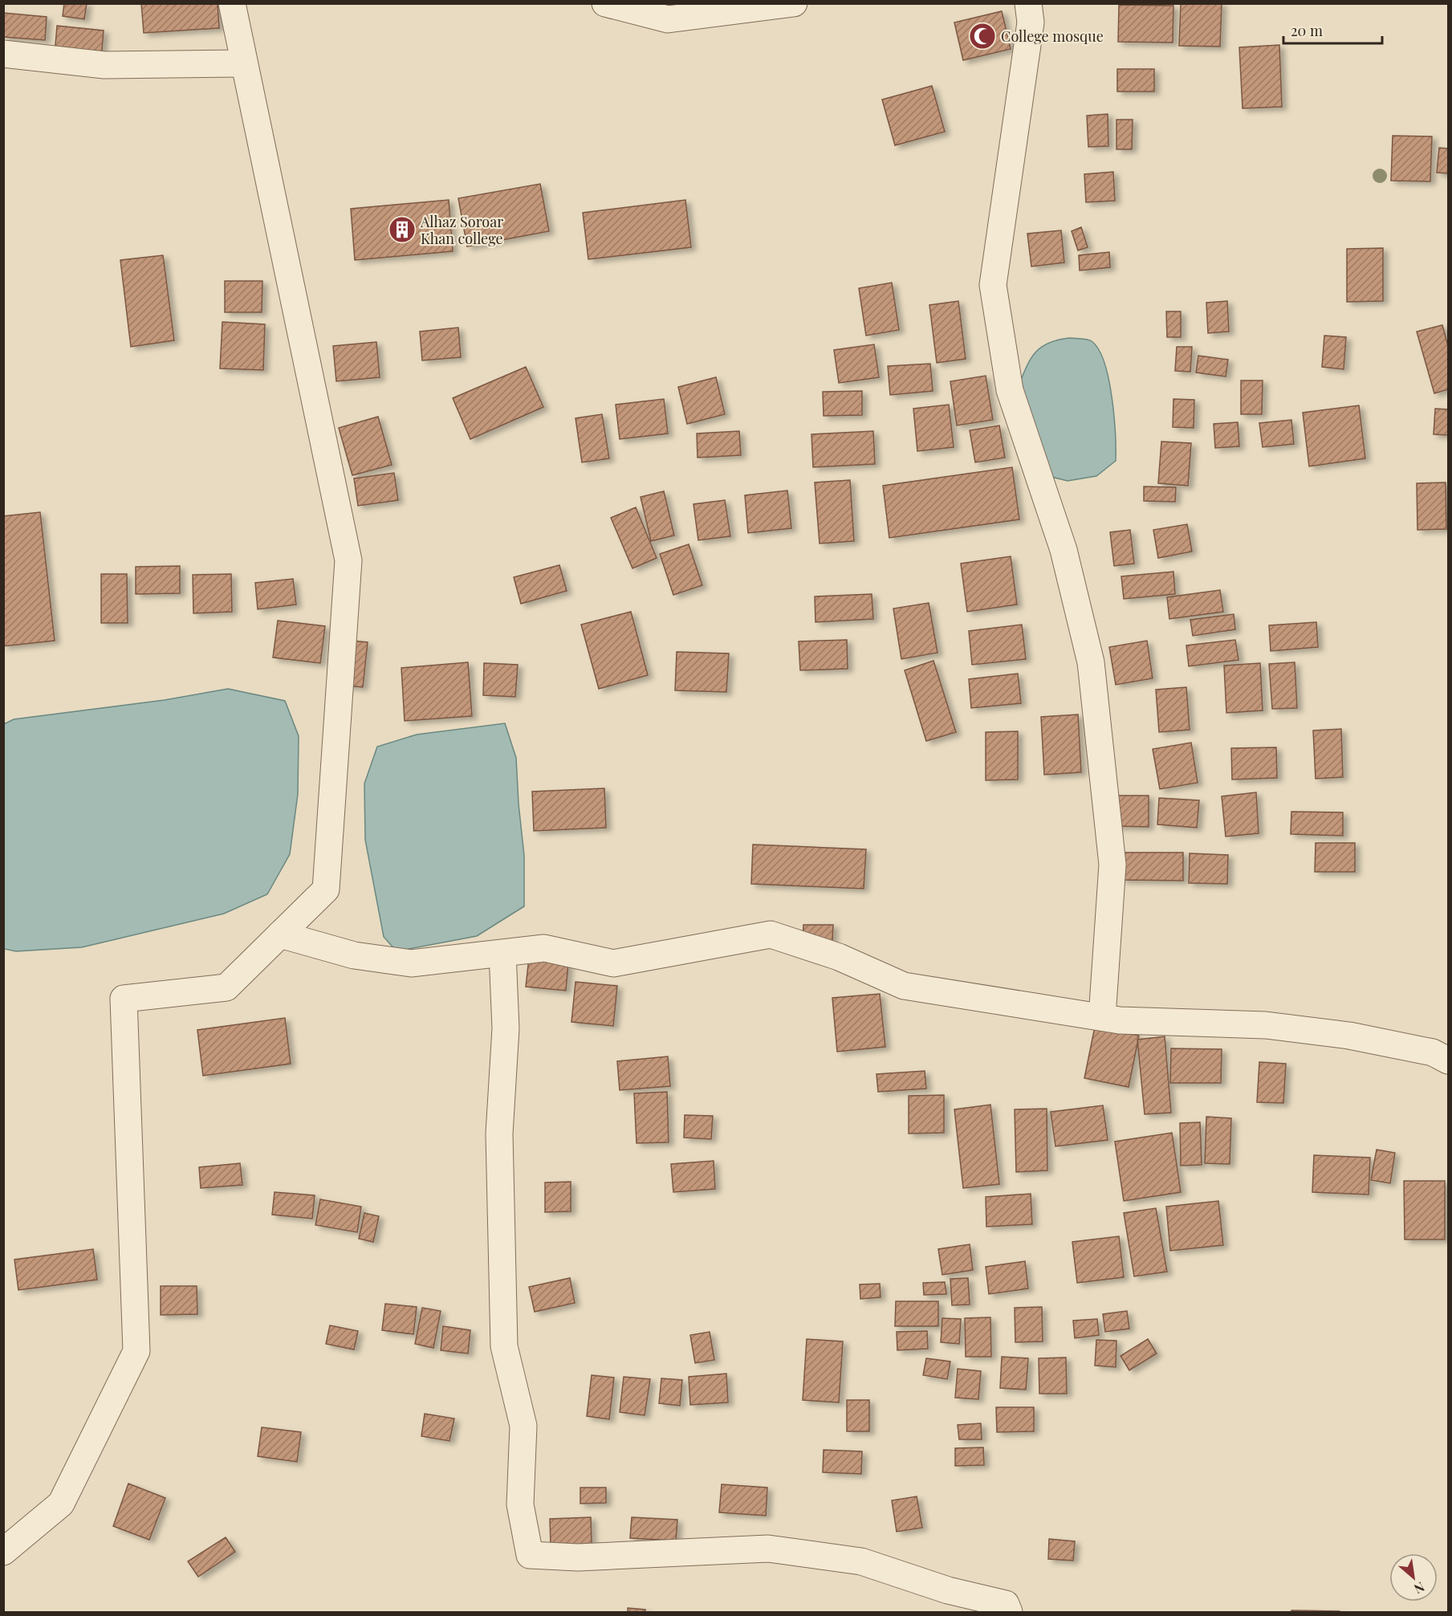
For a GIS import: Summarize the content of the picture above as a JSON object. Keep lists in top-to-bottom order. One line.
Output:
{"places":{"mosque":["College mosque"],"building":["Alhaz Soroar Khan college"]},"scale_bar":"20 m","north":"bottom right"}
